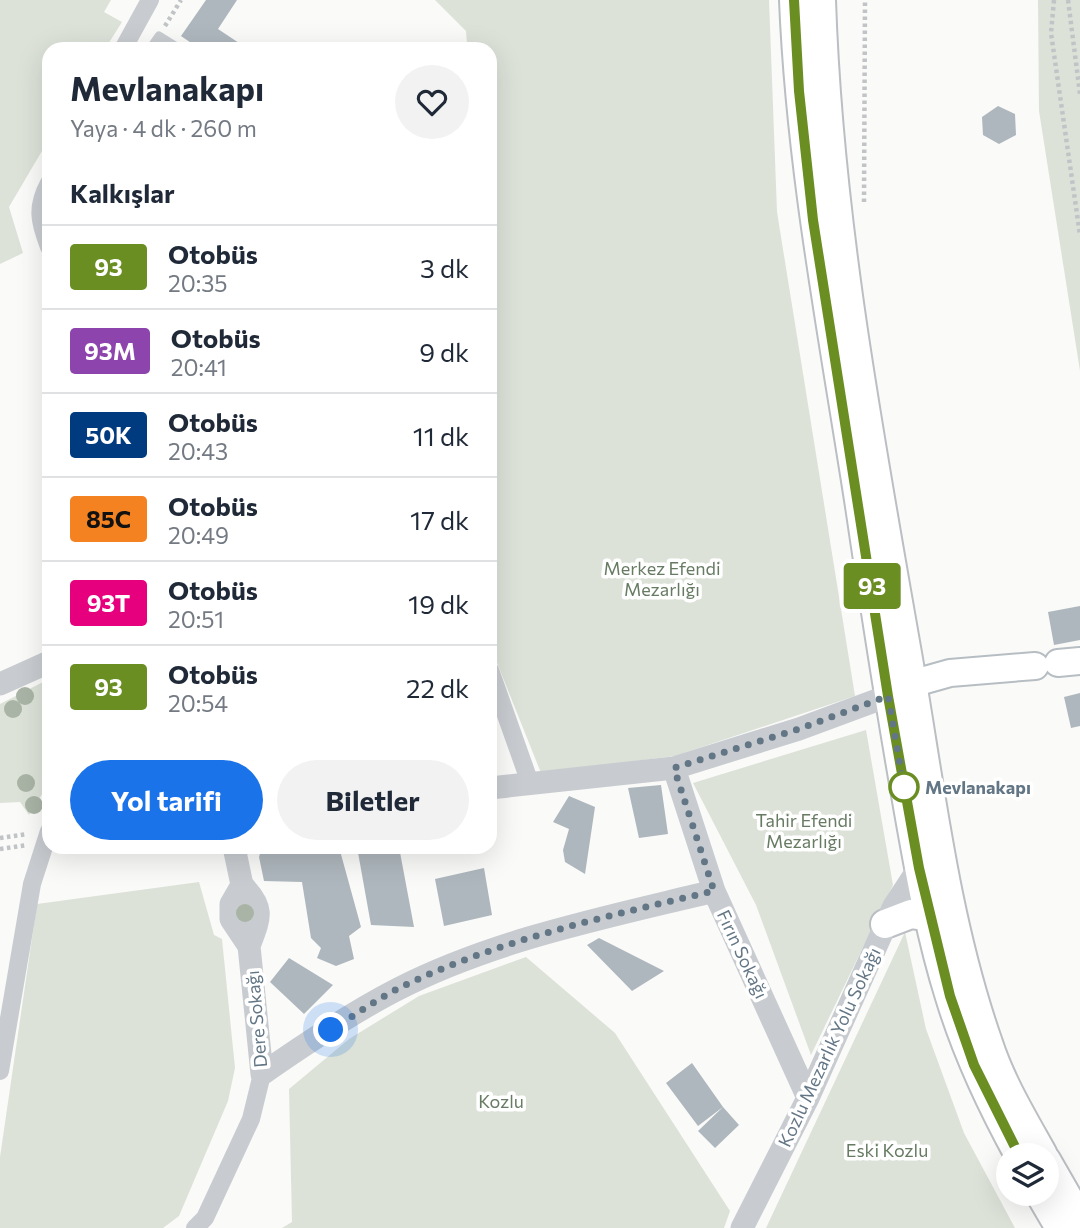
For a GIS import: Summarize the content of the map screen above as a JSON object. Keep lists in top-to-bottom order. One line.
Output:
{"streets":{"street":["Fırın Sokağı","Dere Sokağı","Kozlu Mezarlık Yolu Sokağı"]},"crossings":[["Fırın Sokağı","Kozlu Mezarlık Yolu Sokağı"]],"parks":["Merkez Efendi Mezarlığı","Tahir Efendi Mezarlığı","Kozlu","Eski Kozlu"],"places":["Mevlanakapı"],"lines":["bus line 93"],"page":{"on_map":"93","heading":[["Mevlanakapı","Yaya · 4 dk · 260 m"],"Kalkışlar"],"list":[{"mark":"93","name":"Otobüs","note":"20:35","value":"3 dk"},{"mark":"93M","name":"Otobüs","note":"20:41","value":"9 dk"},{"mark":"50K","name":"Otobüs","note":"20:43","value":"11 dk"},{"mark":"85C","name":"Otobüs","note":"20:49","value":"17 dk"},{"mark":"93T","name":"Otobüs","note":"20:51","value":"19 dk"},{"mark":"93","name":"Otobüs","note":"20:54","value":"22 dk"}],"buttons":["Yol tarifi","Biletler"]}}
